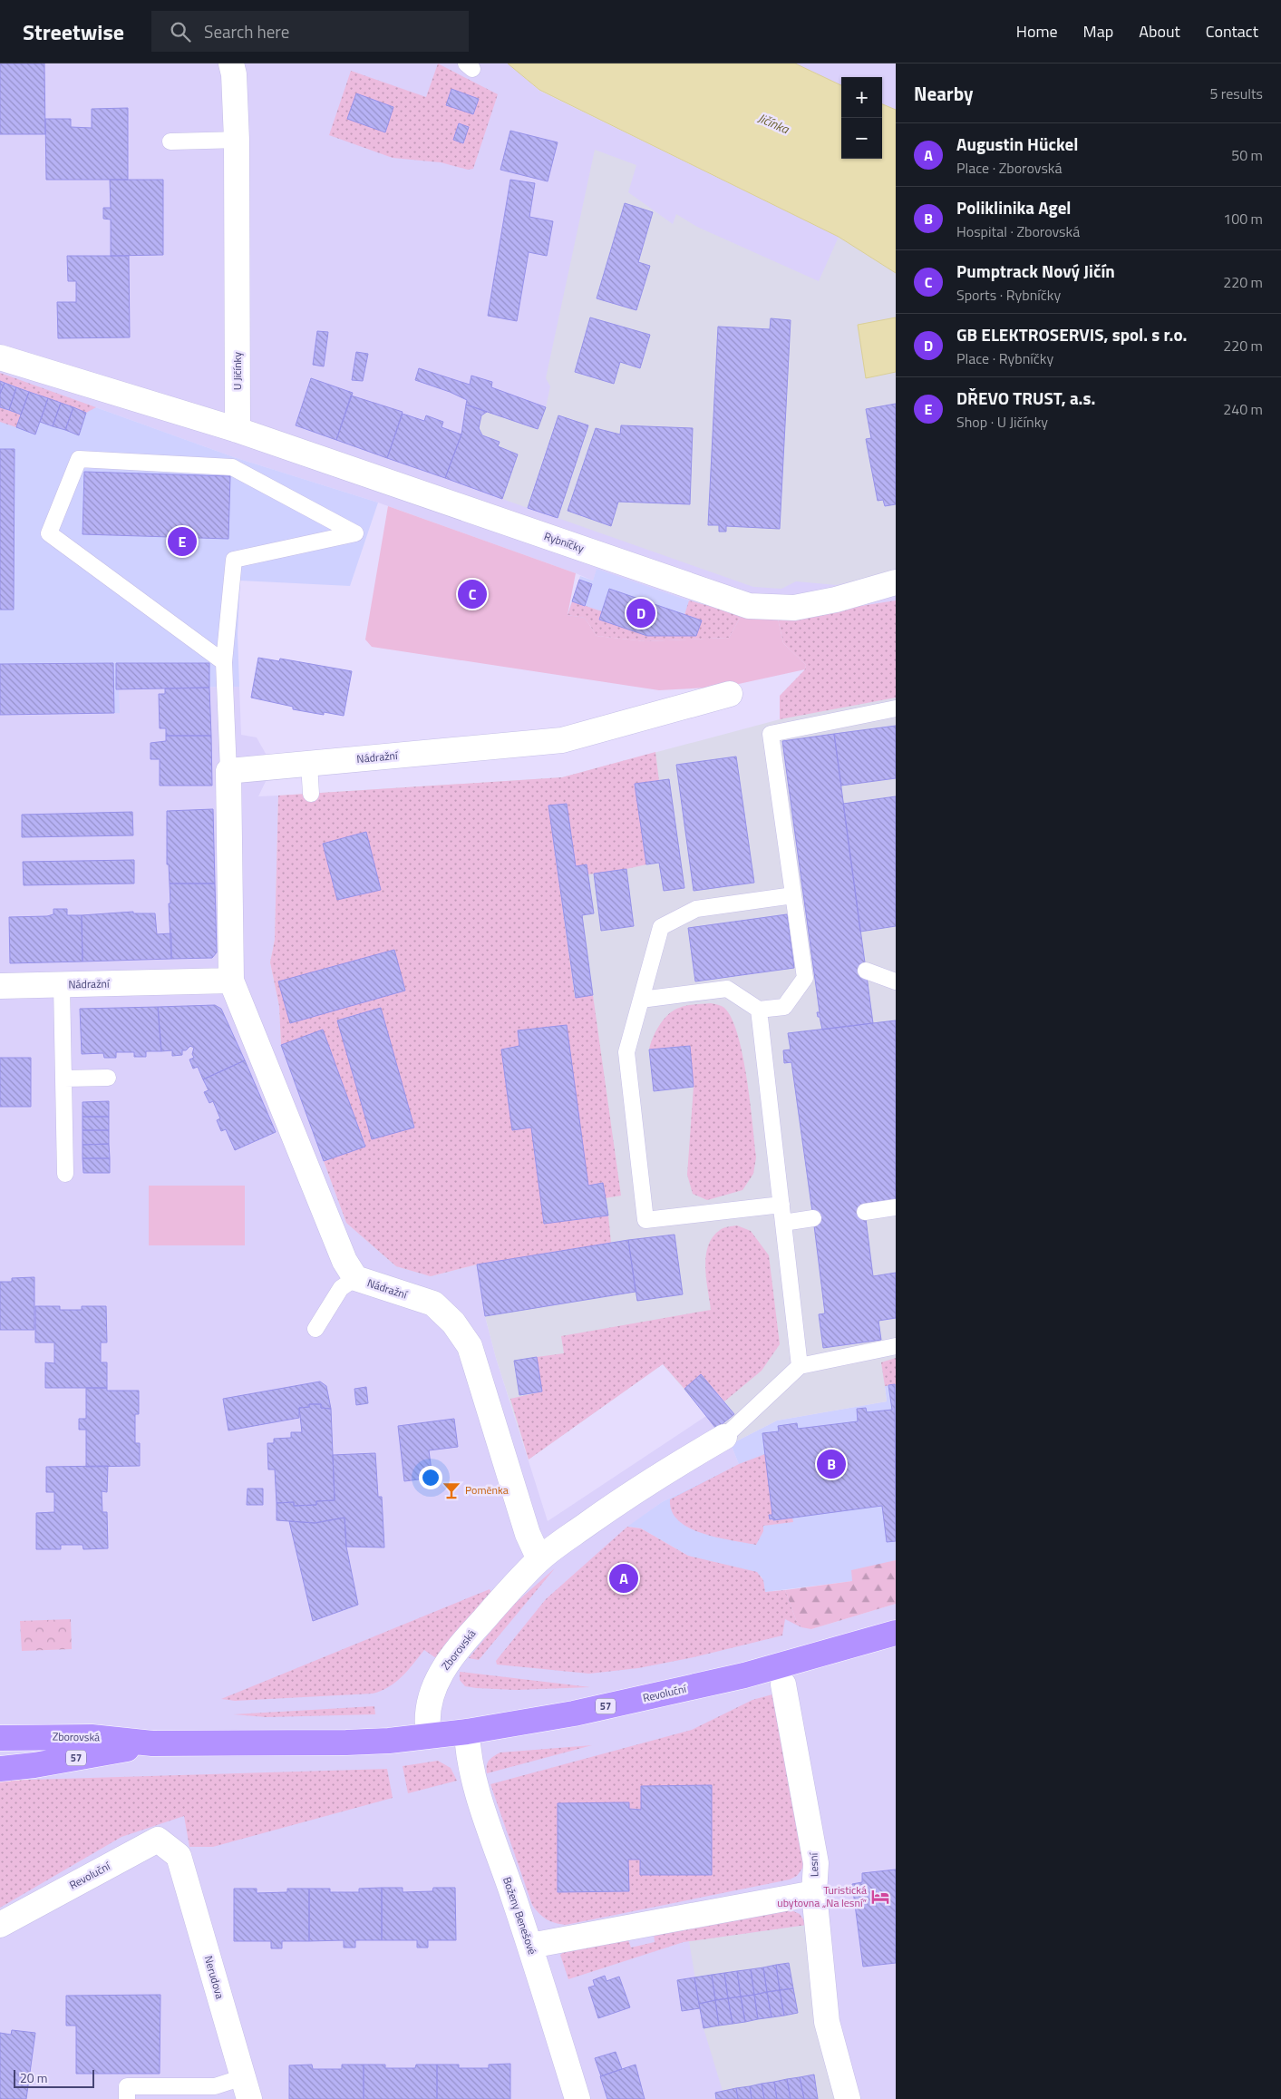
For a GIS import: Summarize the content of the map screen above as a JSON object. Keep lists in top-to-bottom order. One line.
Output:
{"streets":{"main road":["Zborovská","Revoluční","57"],"street":["U Jičínky","Rybníčky","Nádražní","Lesní","Boženy Benešové","Nerudova"]},"crossings":[["U Jičínky","Rybníčky"],["Nádražní","Zborovská"],["Zborovská","Revoluční"],["Revoluční","Boženy Benešové"],["Revoluční","Nerudova"]],"water":["Jičínka"],"places":{"bar":["Poměnka"],"hotel":["Turistická ubytovna „Na lesní“"]},"scale_bar":"20 m","page":{"header":"Streetwise","search":"Search here","nav":["Home","Map","About","Contact"],"heading":["Nearby","5 results"],"map_buttons":["+","−"],"list":[{"mark":"A","name":"Augustin Hückel","note":"Place · Zborovská","value":"50 m"},{"mark":"B","name":"Poliklinika Agel","note":"Hospital · Zborovská","value":"100 m"},{"mark":"C","name":"Pumptrack Nový Jičín","note":"Sports · Rybníčky","value":"220 m"},{"mark":"D","name":"GB ELEKTROSERVIS, spol. s r.o.","note":"Place · Rybníčky","value":"220 m"},{"mark":"E","name":"DŘEVO TRUST, a.s.","note":"Shop · U Jičínky","value":"240 m"}],"pins":["E","C","D","B","A"],"scale":"20 m"}}
